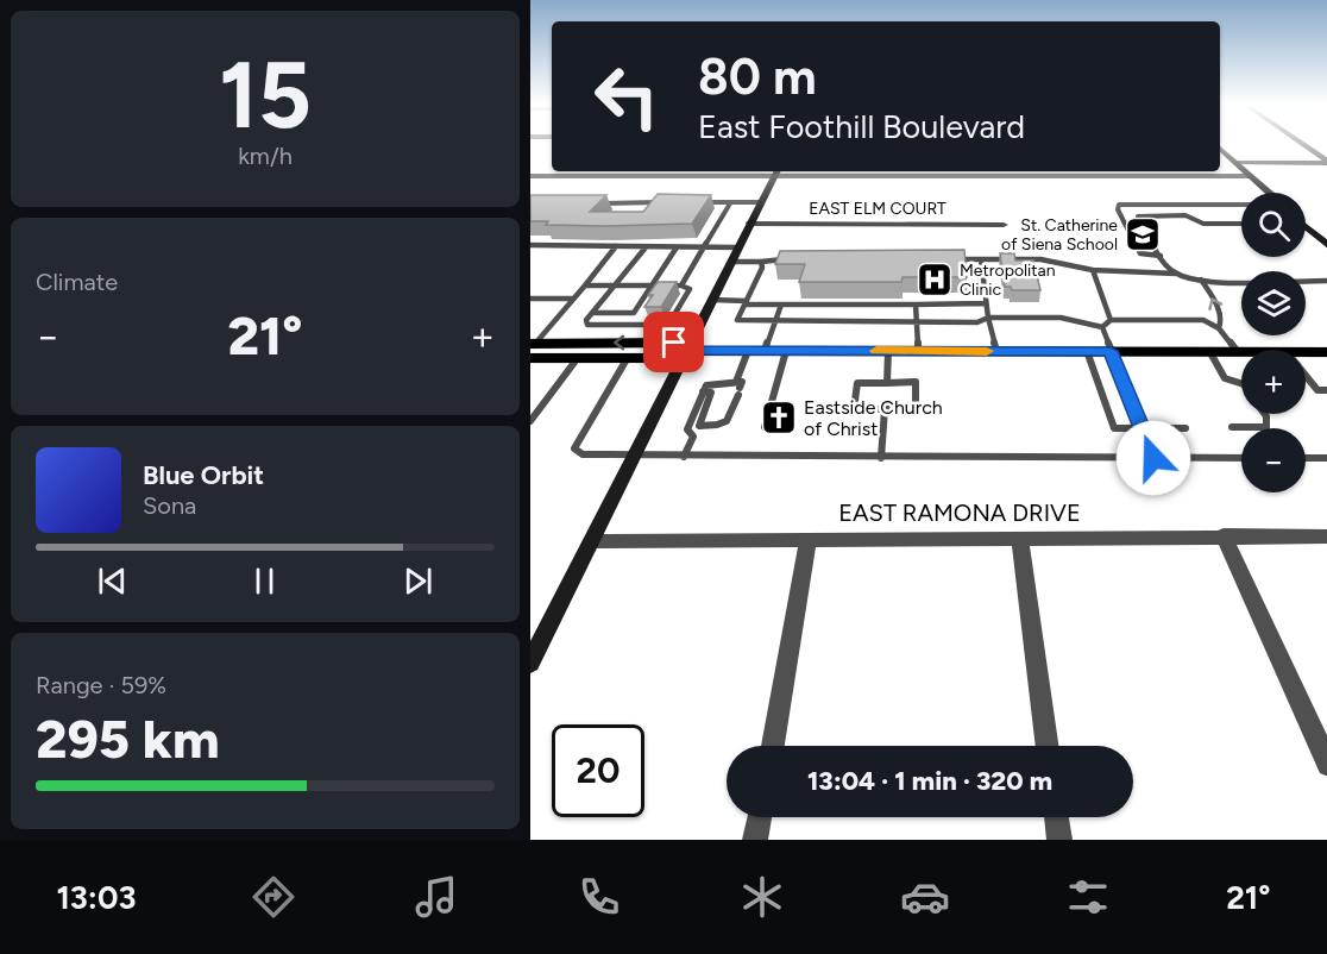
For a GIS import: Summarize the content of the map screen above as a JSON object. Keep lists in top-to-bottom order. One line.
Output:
{"streets":{"street":["EAST ELM COURT","EAST RAMONA DRIVE"]},"places":{"school or university":["St. Catherine of Siena School"],"hospital":["Metropolitan Clinic"],"church":["Eastside Church of Christ"]},"page":{"tile":[["15","km/h"],"Climate",["Range · 59%","295 km"]],"turn":["80 m","East Foothill Boulevard"],"map_buttons":["+","−"],"heat":["−","21°","+"],"song":["Blue Orbit","Sona"],"limit":"20","trip":"13:04 · 1 min · 320 m","tabs":["13:03","21°"]}}
